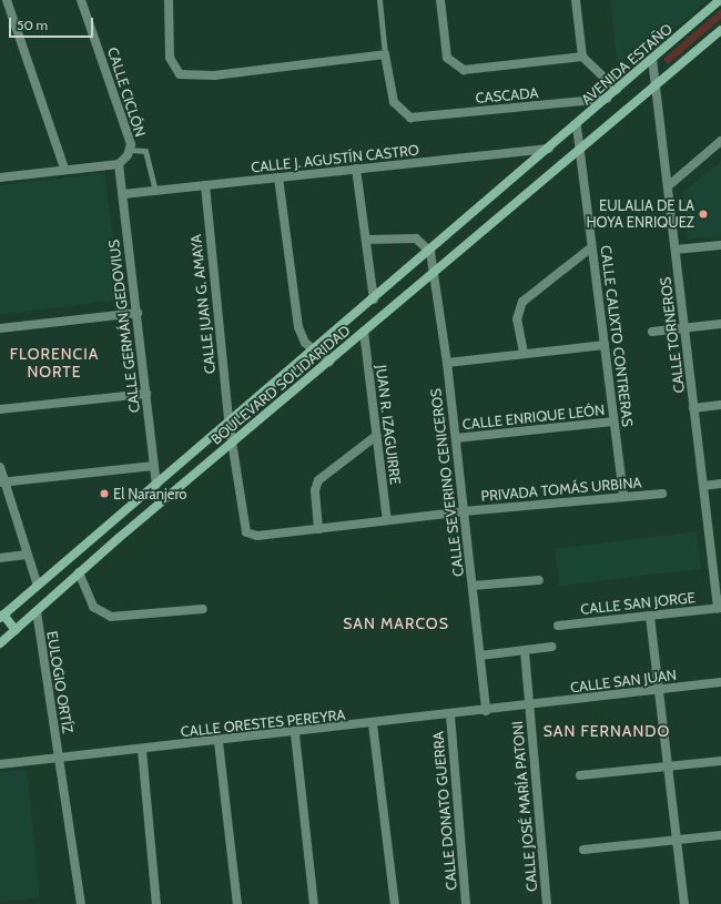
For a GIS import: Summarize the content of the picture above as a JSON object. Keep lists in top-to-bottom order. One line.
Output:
{"streets":{"main road":["AVENIDA ESTAÑO","BOULEVARD SOLIDARIDAD"],"street":["CALLE CICLÓN","CASCADA","CALLE J. AGUSTÍN CASTRO","CALLE JUAN G. AMAYA","CALLE GERMÁN GEDOVIUS","CALLE TORNEROS","CALLE CALIXTO CONTRERAS","CALLE ENRIQUE LEÓN","JUAN R. IZAGUIRRE","CALLE SEVERINO CENICEROS","PRIVADA TOMÁS URBINA","CALLE SAN JORGE","CALLE SAN JUAN","EULOGIO ORTÍZ","CALLE ORESTES PEREYRA","CALLE JOSÉ MARÍA PATONI","CALLE DONATO GUERRA"]},"crossings":[["AVENIDA ESTAÑO","CASCADA"],["AVENIDA ESTAÑO","CALLE J. AGUSTÍN CASTRO"],["AVENIDA ESTAÑO","CALLE TORNEROS"],["AVENIDA ESTAÑO","CALLE CALIXTO CONTRERAS"],["AVENIDA ESTAÑO","BOULEVARD SOLIDARIDAD"],["CALLE CICLÓN","CALLE GERMÁN GEDOVIUS"],["CALLE J. AGUSTÍN CASTRO","CALLE JUAN G. AMAYA"],["CALLE J. AGUSTÍN CASTRO","CALLE GERMÁN GEDOVIUS"],["CALLE J. AGUSTÍN CASTRO","BOULEVARD SOLIDARIDAD"],["CALLE JUAN G. AMAYA","BOULEVARD SOLIDARIDAD"],["CALLE JUAN G. AMAYA","PRIVADA TOMÁS URBINA"],["CALLE GERMÁN GEDOVIUS","BOULEVARD SOLIDARIDAD"],["CALLE TORNEROS","CALLE SAN JORGE"],["CALLE CALIXTO CONTRERAS","BOULEVARD SOLIDARIDAD"],["CALLE CALIXTO CONTRERAS","CALLE ENRIQUE LEÓN"],["CALLE CALIXTO CONTRERAS","PRIVADA TOMÁS URBINA"],["BOULEVARD SOLIDARIDAD","JUAN R. IZAGUIRRE"],["BOULEVARD SOLIDARIDAD","CALLE SEVERINO CENICEROS"],["BOULEVARD SOLIDARIDAD","EULOGIO ORTÍZ"],["CALLE ENRIQUE LEÓN","CALLE SEVERINO CENICEROS"],["JUAN R. IZAGUIRRE","PRIVADA TOMÁS URBINA"],["CALLE SEVERINO CENICEROS","PRIVADA TOMÁS URBINA"],["CALLE SEVERINO CENICEROS","CALLE ORESTES PEREYRA"],["CALLE SAN JUAN","CALLE ORESTES PEREYRA"],["CALLE SAN JUAN","CALLE JOSÉ MARÍA PATONI"],["EULOGIO ORTÍZ","CALLE ORESTES PEREYRA"],["CALLE ORESTES PEREYRA","CALLE JOSÉ MARÍA PATONI"],["CALLE ORESTES PEREYRA","CALLE DONATO GUERRA"]],"districts":["FLORENCIA NORTE","SAN MARCOS","SAN FERNANDO"],"places":["EULALIA DE LA HOYA ENRIQUEZ","El Naranjero"],"scale_bar":"50 m"}
